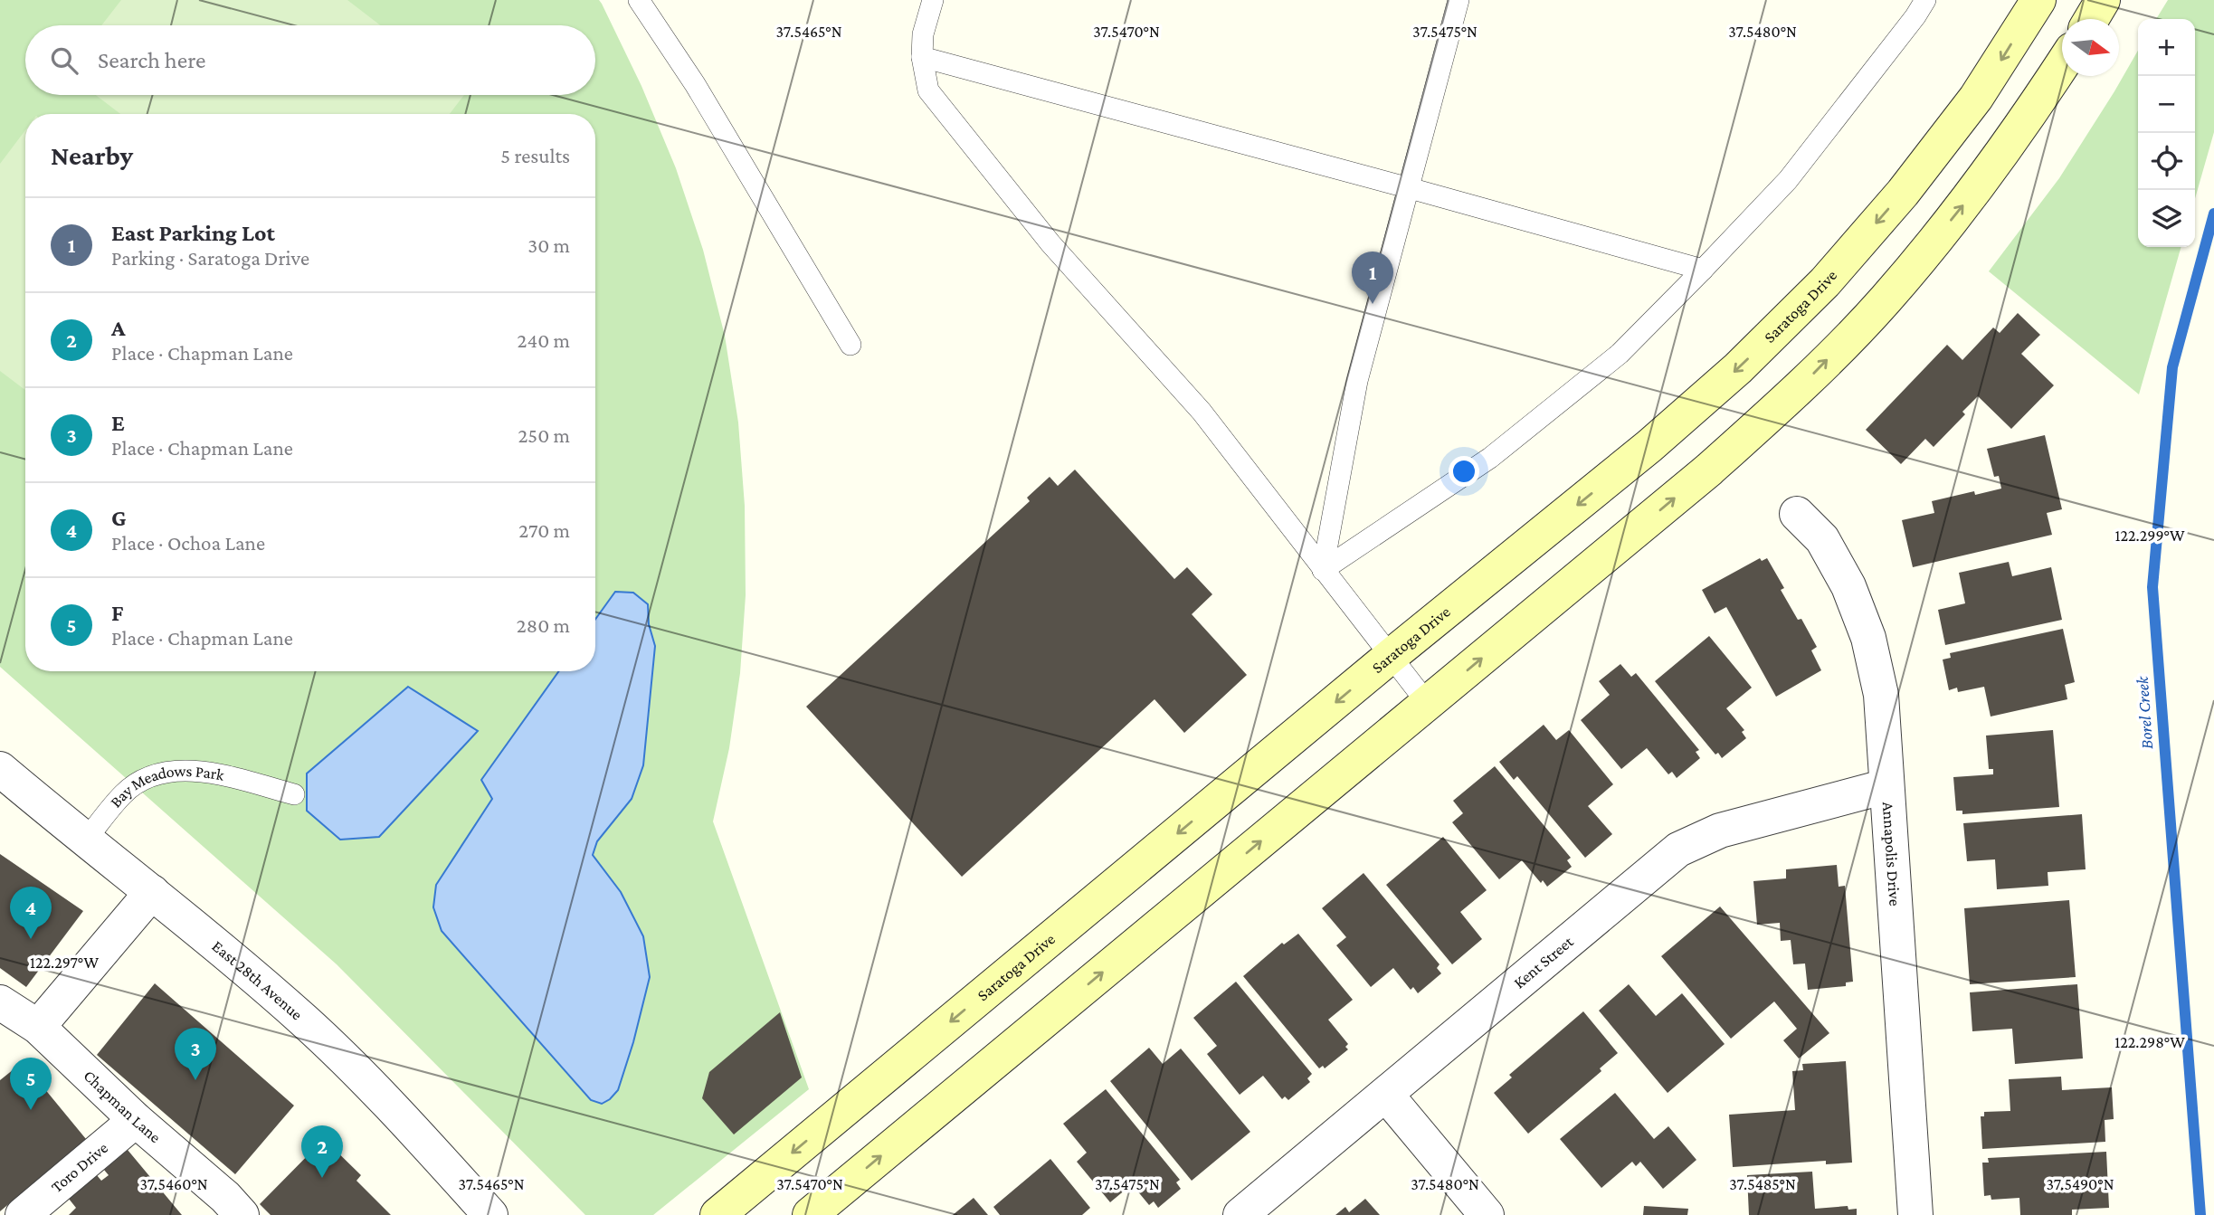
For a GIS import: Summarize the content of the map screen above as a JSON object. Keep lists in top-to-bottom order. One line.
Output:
{"streets":{"main road":["Saratoga Drive"],"street":["Annapolis Drive","Kent Street","East 28th Avenue","Chapman Lane","Toro Drive"],"lane":["Bay Meadows Park"]},"crossings":[["Bay Meadows Park","East 28th Avenue"],["Annapolis Drive","Kent Street"],["Chapman Lane","Toro Drive"]],"water":["Borel Creek"],"north":"right","page":{"map_buttons":["+","−"],"search":"Search here","heading":["Nearby","5 results"],"list":[{"mark":"1","name":"East Parking Lot","note":"Parking · Saratoga Drive","value":"30 m"},{"mark":"2","name":"A","note":"Place · Chapman Lane","value":"240 m"},{"mark":"3","name":"E","note":"Place · Chapman Lane","value":"250 m"},{"mark":"4","name":"G","note":"Place · Ochoa Lane","value":"270 m"},{"mark":"5","name":"F","note":"Place · Chapman Lane","value":"280 m"}],"pins":["1","4","3","5","2"]},"coordinates":["37.5465°N","37.5470°N","37.5475°N","37.5480°N","122.299°W","122.297°W","122.298°W","37.5460°N","37.5485°N","37.5490°N"]}
